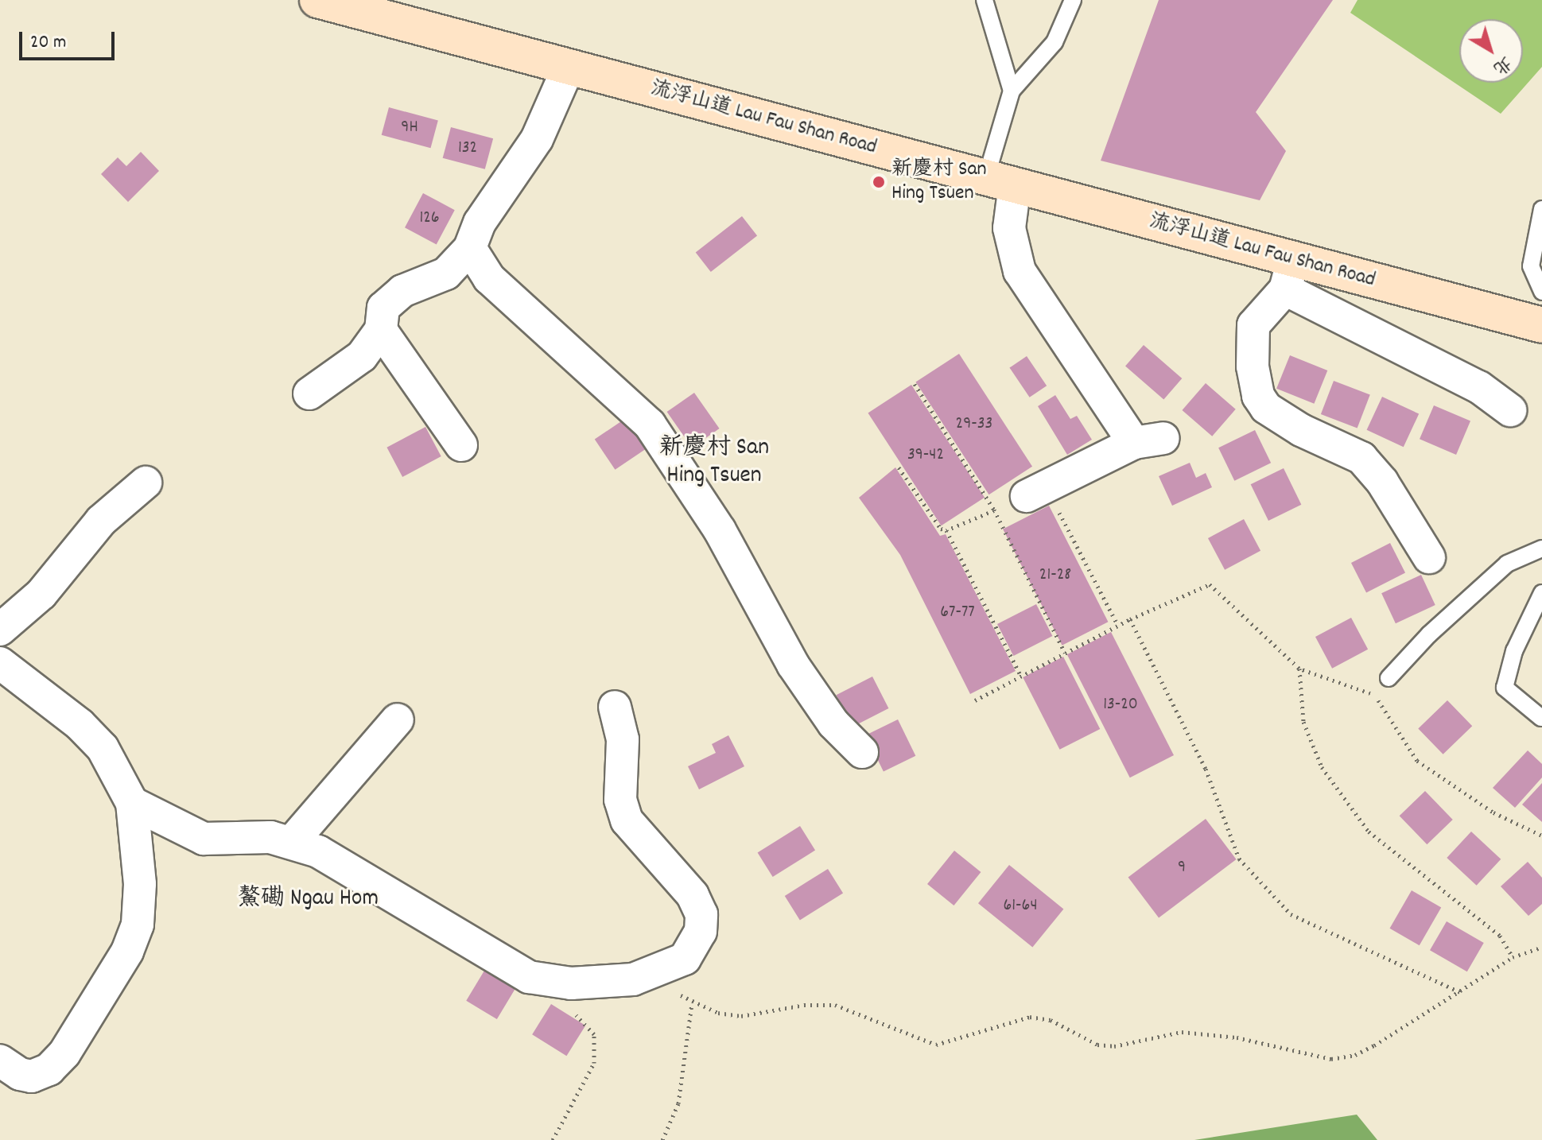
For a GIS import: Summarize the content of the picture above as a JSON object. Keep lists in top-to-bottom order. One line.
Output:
{"streets":{"street":["流浮山道 Lau Fau Shan Road"]},"districts":["新慶村 San Hing Tsuen","鰲磡 Ngau Hom"],"places":["新慶村 San Hing Tsuen"],"house_numbers":["9H","132","126","29-33","39-42","21-28","67-77","13-20","9","61-64"],"scale_bar":"20 m","north":"bottom right"}
